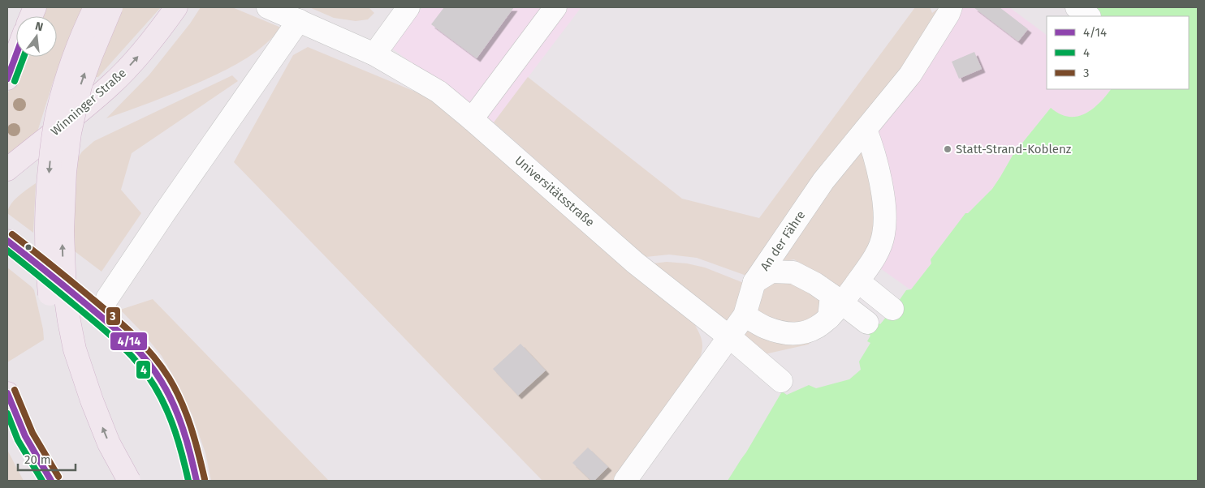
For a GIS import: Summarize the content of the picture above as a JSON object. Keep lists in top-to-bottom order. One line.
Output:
{"streets":{"main road":["Winninger Straße"],"street":["Universitätsstraße","An der Fähre"]},"crossings":[["Universitätsstraße","An der Fähre"]],"one_way":["Winninger Straße"],"places":["Statt-Strand-Koblenz"],"lines":["transit line 4/14","transit line 4","transit line 3"],"legend":["4/14","4","3"],"scale_bar":"20 m","north":"top"}
